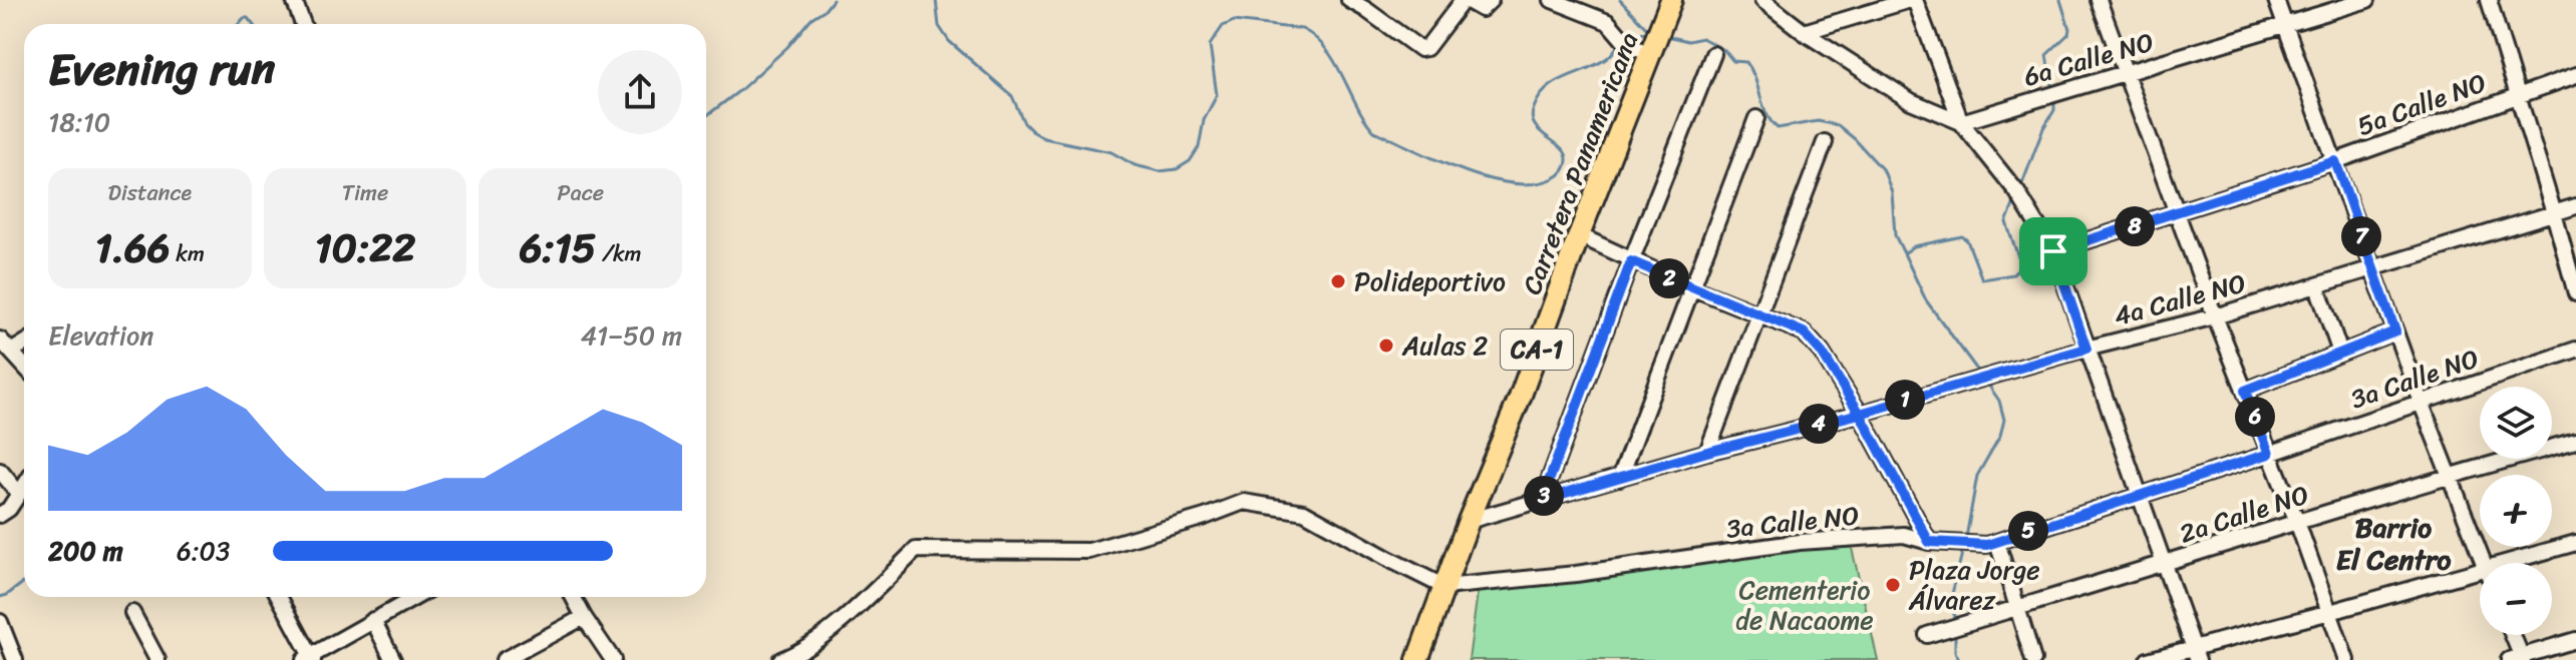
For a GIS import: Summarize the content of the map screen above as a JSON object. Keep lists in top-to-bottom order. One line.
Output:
{"streets":{"highway":["Carretera Panamericana","CA-1"],"street":["6a Calle NO","5a Calle NO","4a Calle NO","3a Calle NO","2a Calle NO"]},"crossings":[["Carretera Panamericana","4a Calle NO"],["Carretera Panamericana","3a Calle NO"]],"districts":["Barrio El Centro"],"parks":["Cementerio de Nacaome"],"places":["Polideportivo","Aulas 2","Plaza Jorge Álvarez"],"page":{"heading":["Evening run","18:10"],"stats":[["Distance","1.66 km"],["Time","10:22"],["Pace","6:15 /km"]],"pins":["8","7","2","1","6","4","3","5"],"chart":["Elevation","41–50 m"],"map_buttons":["+","−"],"list":[{"name":"200 m","note":"6:03"}]}}
